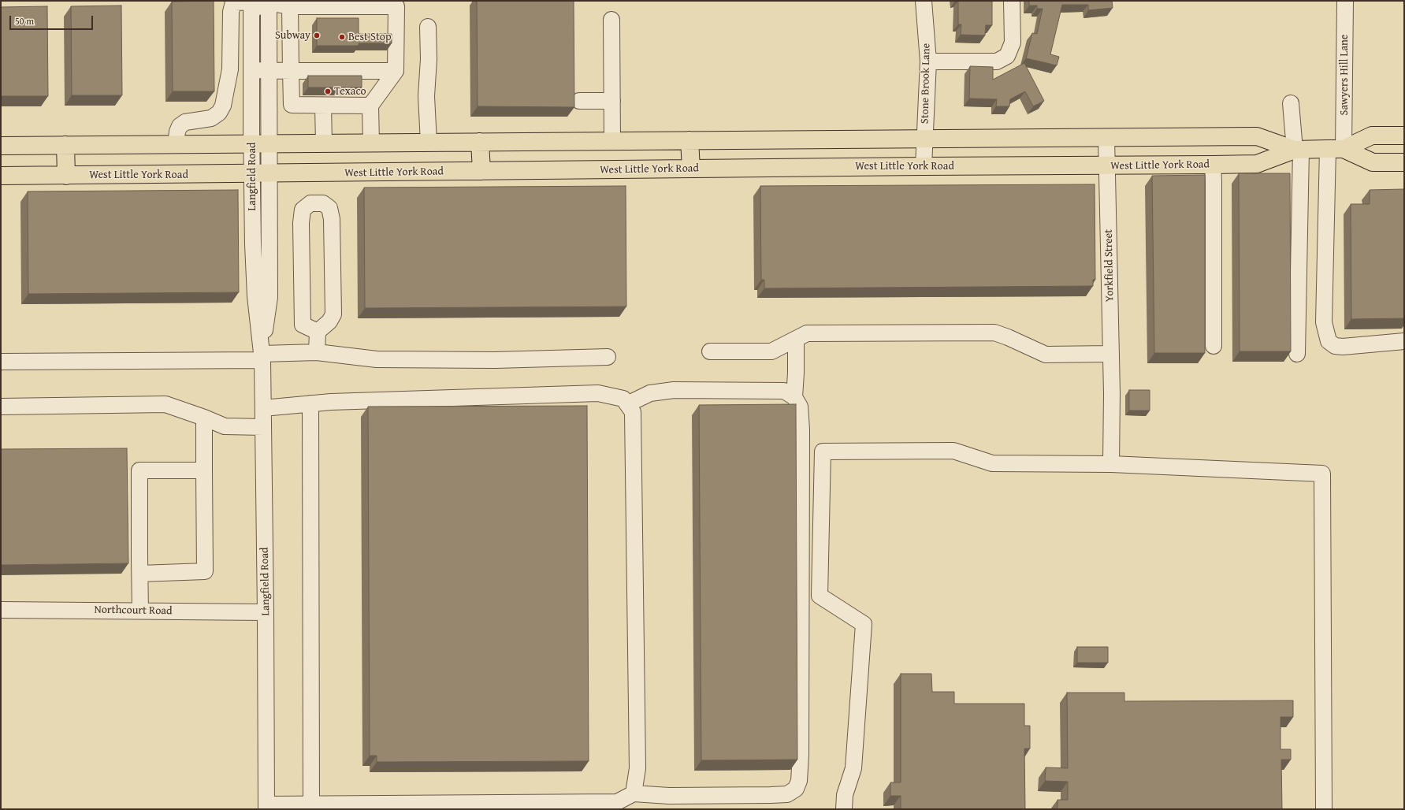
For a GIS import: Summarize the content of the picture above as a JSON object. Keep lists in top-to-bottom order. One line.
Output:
{"streets":{"main road":["West Little York Road"],"street":["Sawyers Hill Lane","Stone Brook Lane","Langfield Road","Yorkfield Street","Northcourt Road"]},"crossings":[["Sawyers Hill Lane","West Little York Road"],["Stone Brook Lane","West Little York Road"],["West Little York Road","Langfield Road"],["West Little York Road","Yorkfield Street"],["Langfield Road","Northcourt Road"]],"places":["Subway","Best Stop","Texaco"],"scale_bar":"50 m"}
